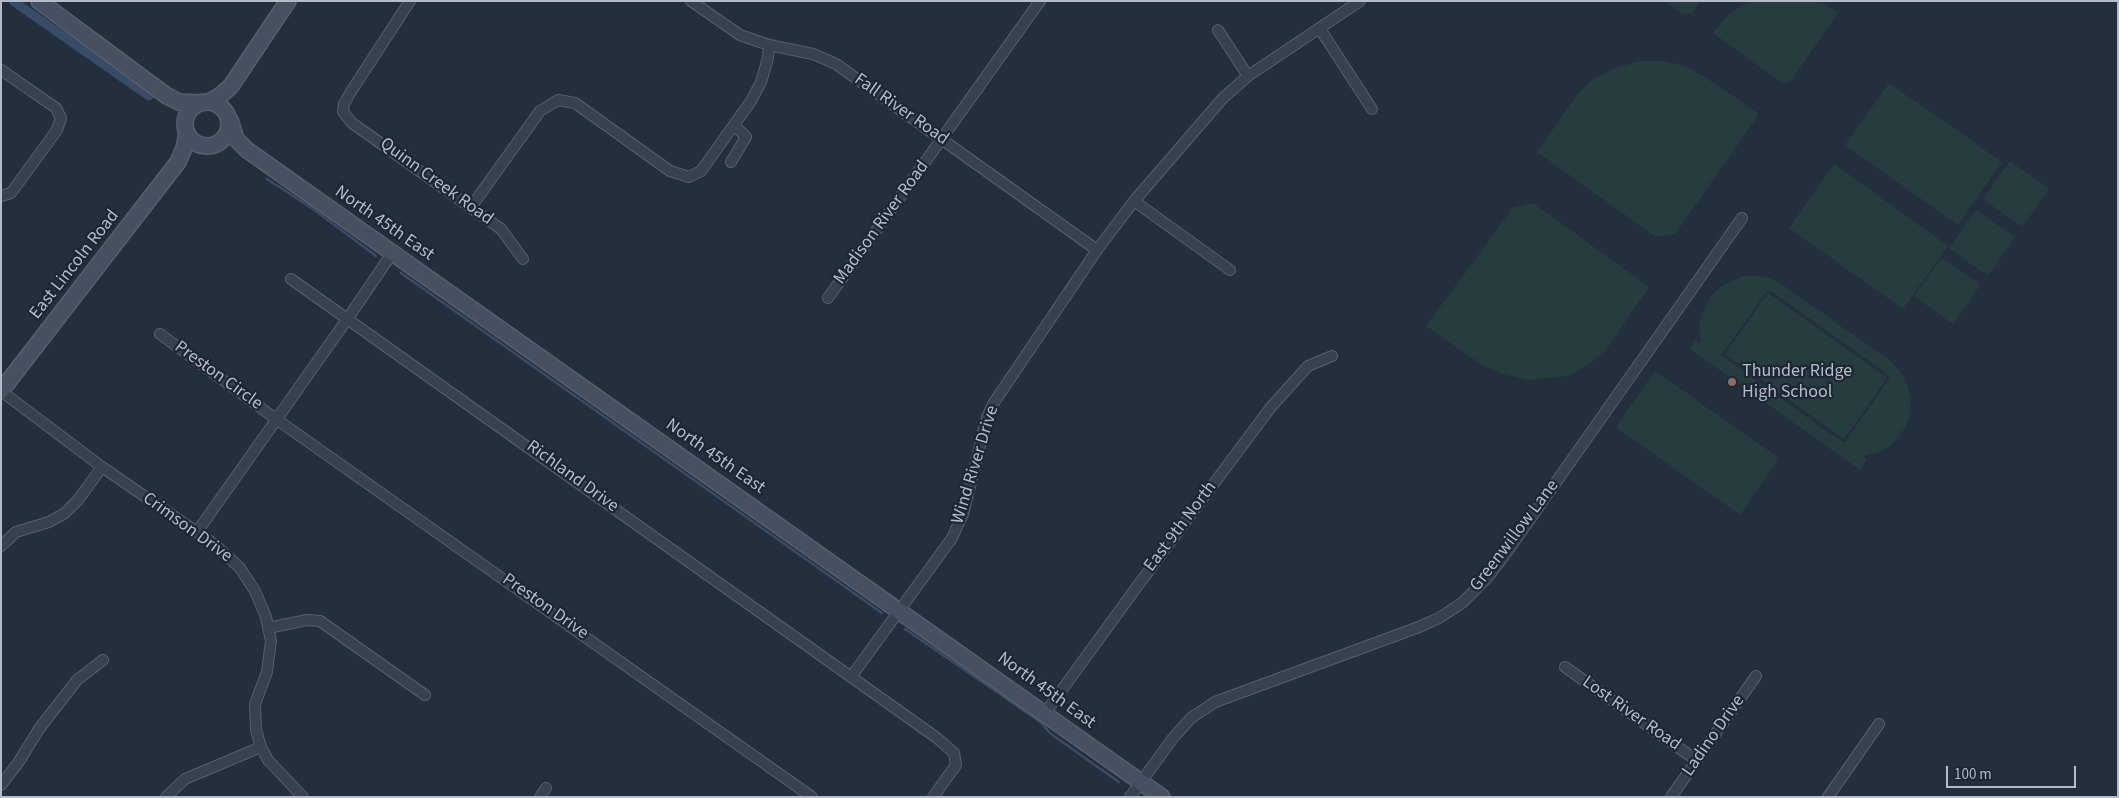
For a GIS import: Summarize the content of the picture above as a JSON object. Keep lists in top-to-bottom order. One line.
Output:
{"streets":{"main road":["North 45th East","East Lincoln Road"],"street":["Fall River Road","Quinn Creek Road","Madison River Road","Preston Circle","Wind River Drive","Richland Drive","East 9th North","Crimson Drive","Greenwillow Lane","Preston Drive","Lost River Road","Ladino Drive"]},"crossings":[["Fall River Road","Madison River Road"],["Fall River Road","Wind River Drive"],["North 45th East","East Lincoln Road"],["North 45th East","Wind River Drive"],["North 45th East","East 9th North"],["North 45th East","Greenwillow Lane"],["East Lincoln Road","Crimson Drive"],["Preston Circle","Preston Drive"],["Wind River Drive","Richland Drive"],["Lost River Road","Ladino Drive"]],"places":["Thunder Ridge High School"],"scale_bar":"100 m"}
